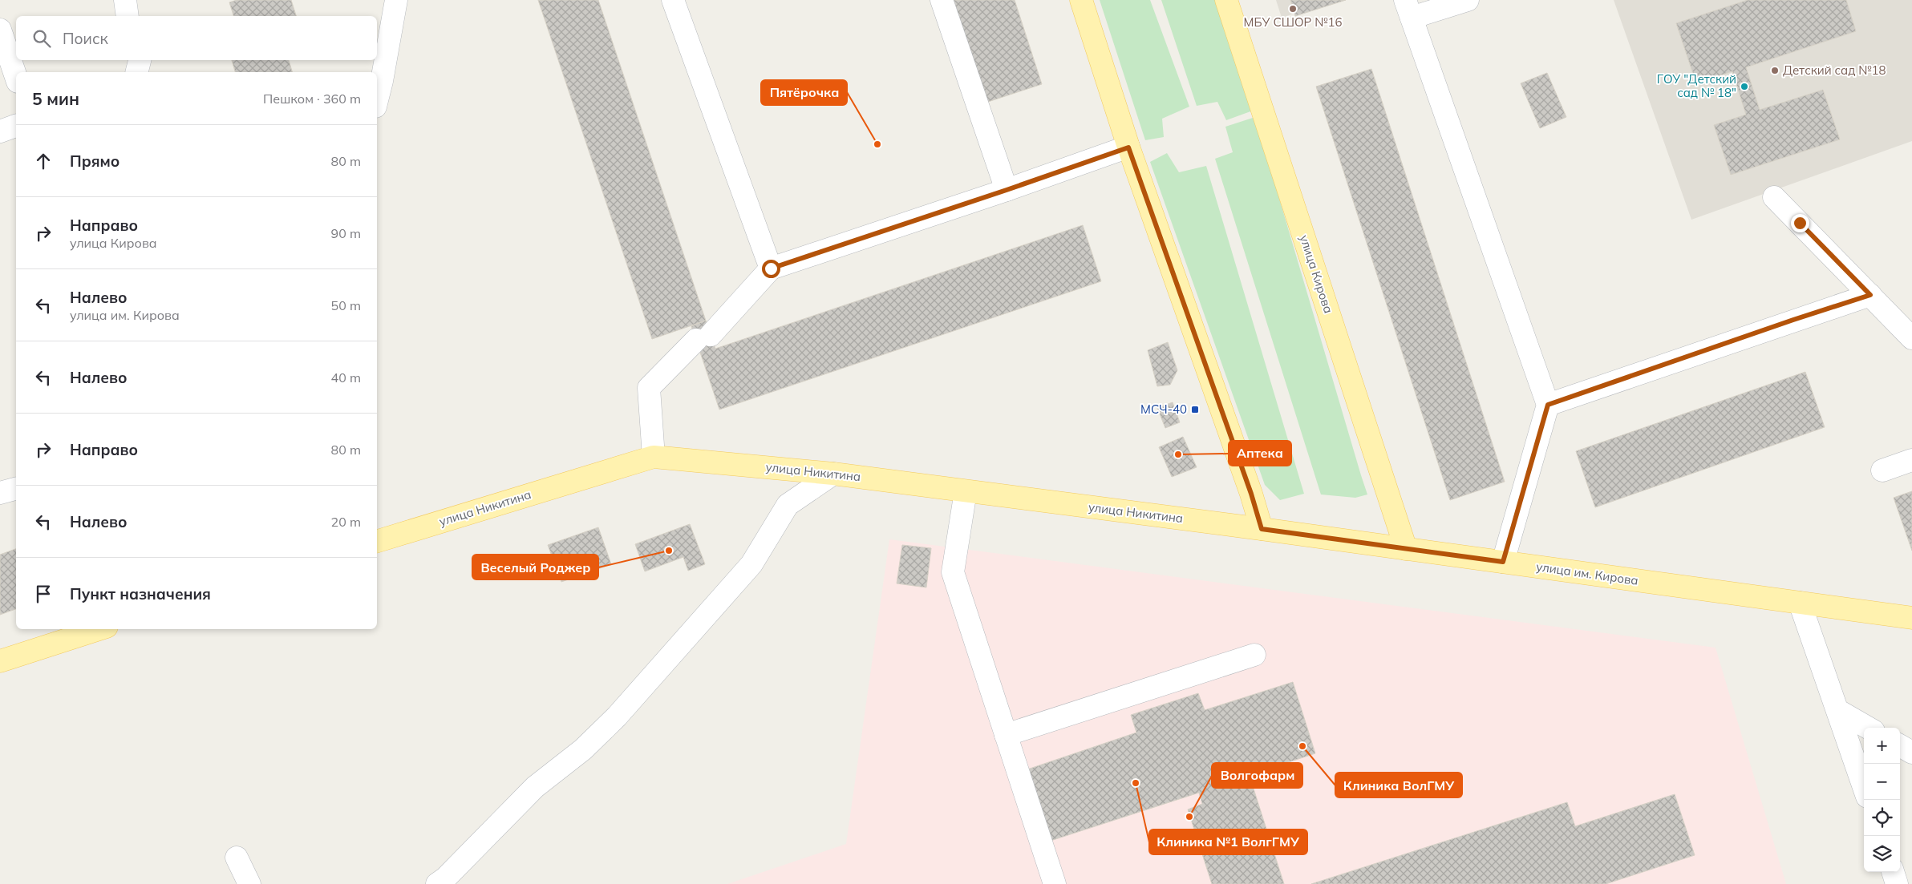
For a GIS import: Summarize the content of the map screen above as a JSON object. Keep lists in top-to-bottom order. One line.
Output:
{"streets":{"main road":["улица Кирова","улица Никитина","улица им. Кирова"]},"crossings":[["улица Кирова","улица им. Кирова"],["улица Никитина","улица им. Кирова"]],"places":{"other":["МБУ СШОР №16","Детский сад №18","ГОУ \"Детский сад № 18\"","Пятёрочка","Аптека","Веселый Роджер","Клиника ВолГМУ","Клиника №1 ВолгГМУ","Волгофарм"],"transit":["МСЧ-40"]},"page":{"search":"Поиск","heading":["5 мин","Пешком · 360 m"],"list":[["Прямо","80 m"],["Направо","улица Кирова","90 m"],["Налево","улица им. Кирова","50 m"],["Налево","40 m"],["Направо","80 m"],["Налево","20 m"],"Пункт назначения"],"map_buttons":["+","−"]}}
